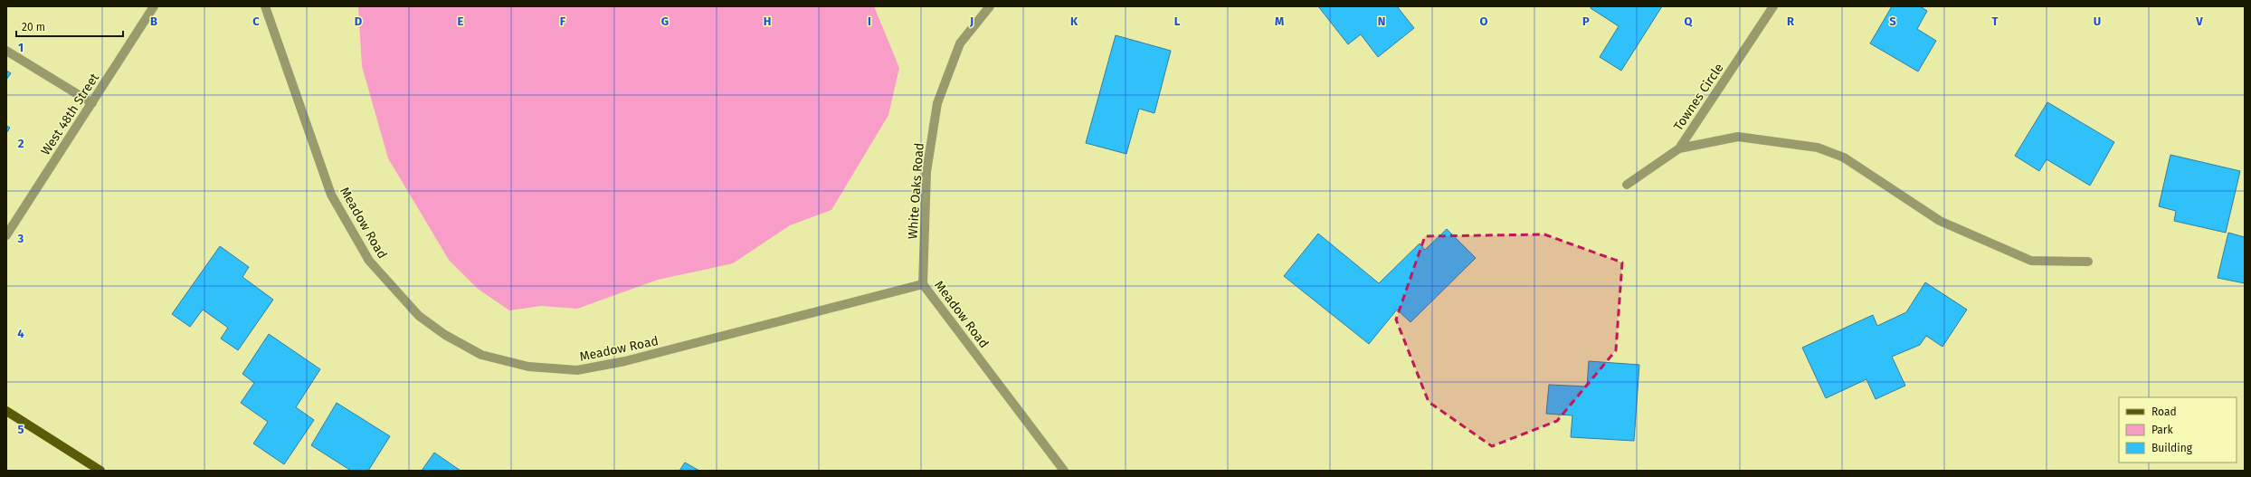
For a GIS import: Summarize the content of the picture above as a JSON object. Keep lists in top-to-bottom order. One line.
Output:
{"streets":{"street":["Townes Circle","West 48th Street","White Oaks Road","Meadow Road"]},"crossings":[["White Oaks Road","Meadow Road"]],"legend":["Road","Park","Building"],"scale_bar":"20 m","grid":{"columns":["B","C","D","E","F","G","H","I","J","K","L","M","N","O","P","Q","R","S","T","U","V"],"rows":["1","2","3","4","5"]}}
